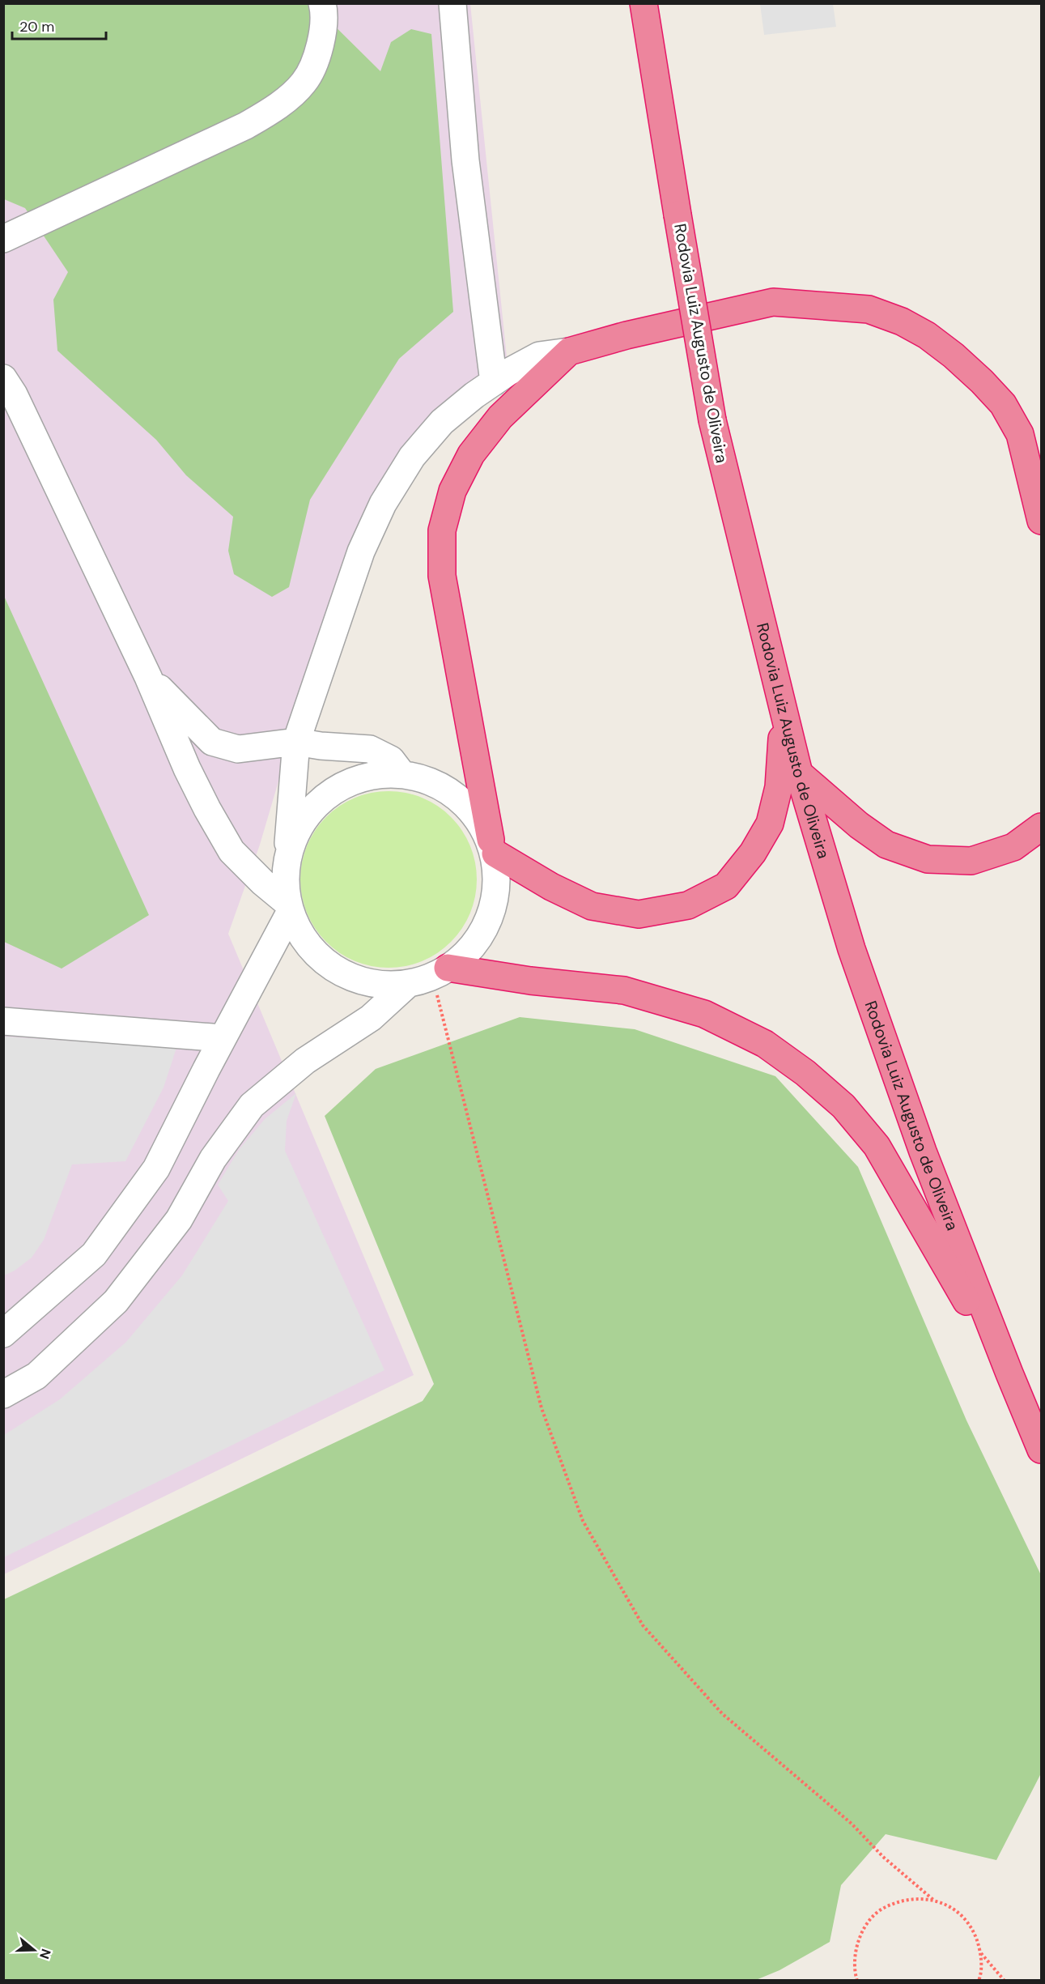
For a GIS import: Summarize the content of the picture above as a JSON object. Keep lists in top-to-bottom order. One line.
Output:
{"streets":{"highway":["Rodovia Luiz Augusto de Oliveira"]},"scale_bar":"20 m","north":"right"}
